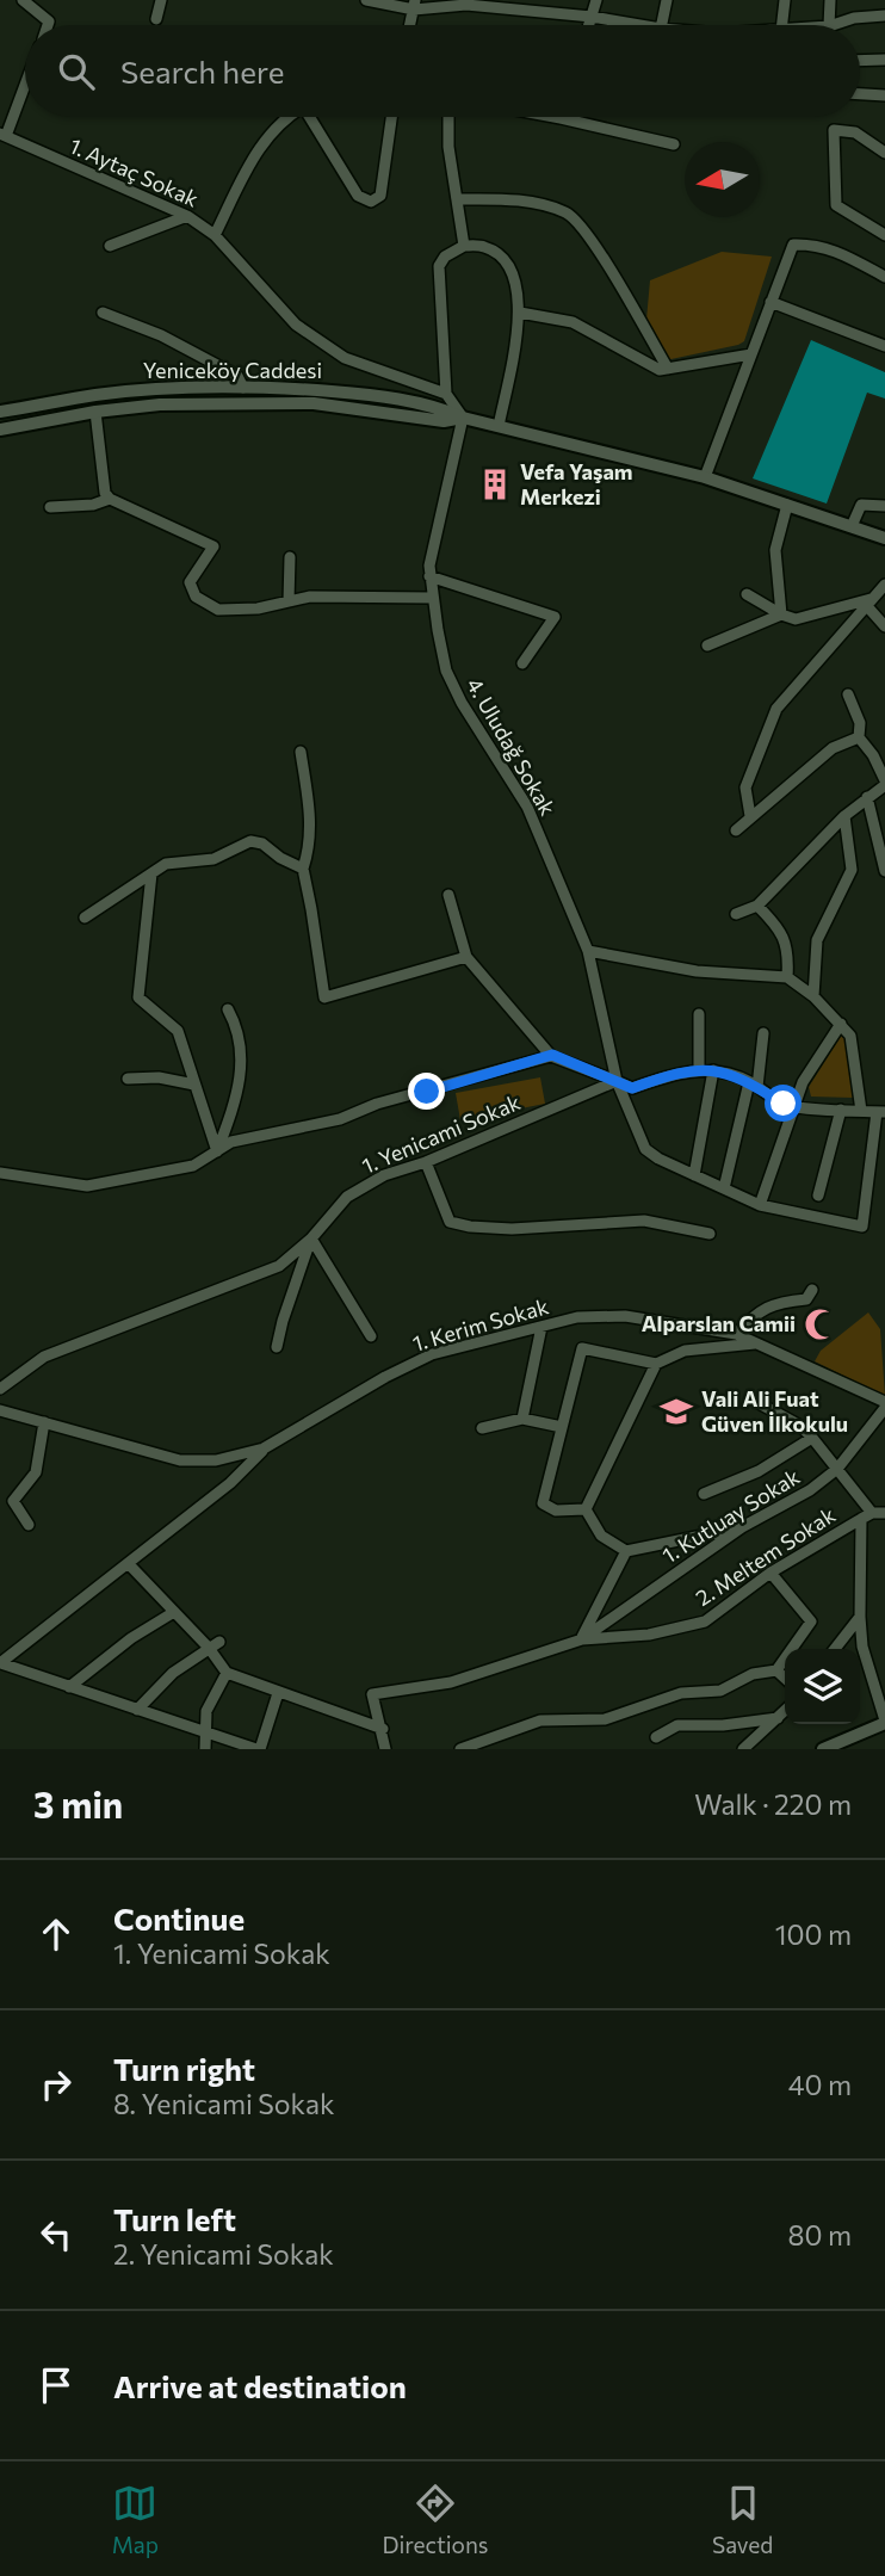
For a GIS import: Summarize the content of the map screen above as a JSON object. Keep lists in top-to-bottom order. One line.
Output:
{"streets":{"street":["1. Aytaç Sokak","Yeniceköy Caddesi","4. Uludağ Sokak","1. Yenicami Sokak","1. Kerim Sokak","1. Kutluay Sokak","2. Meltem Sokak"]},"crossings":[["Yeniceköy Caddesi","4. Uludağ Sokak"],["4. Uludağ Sokak","1. Yenicami Sokak"],["1. Kutluay Sokak","2. Meltem Sokak"]],"places":{"building":["Vefa Yaşam Merkezi"],"mosque":["Alparslan Camii"],"school or university":["Vali Ali Fuat Güven İlkokulu"]},"north":"left","page":{"search":"Search here","heading":["3 min","Walk · 220 m"],"list":[["Continue","1. Yenicami Sokak","100 m"],["Turn right","8. Yenicami Sokak","40 m"],["Turn left","2. Yenicami Sokak","80 m"],"Arrive at destination"],"nav":["Map","Directions","Saved"]}}
